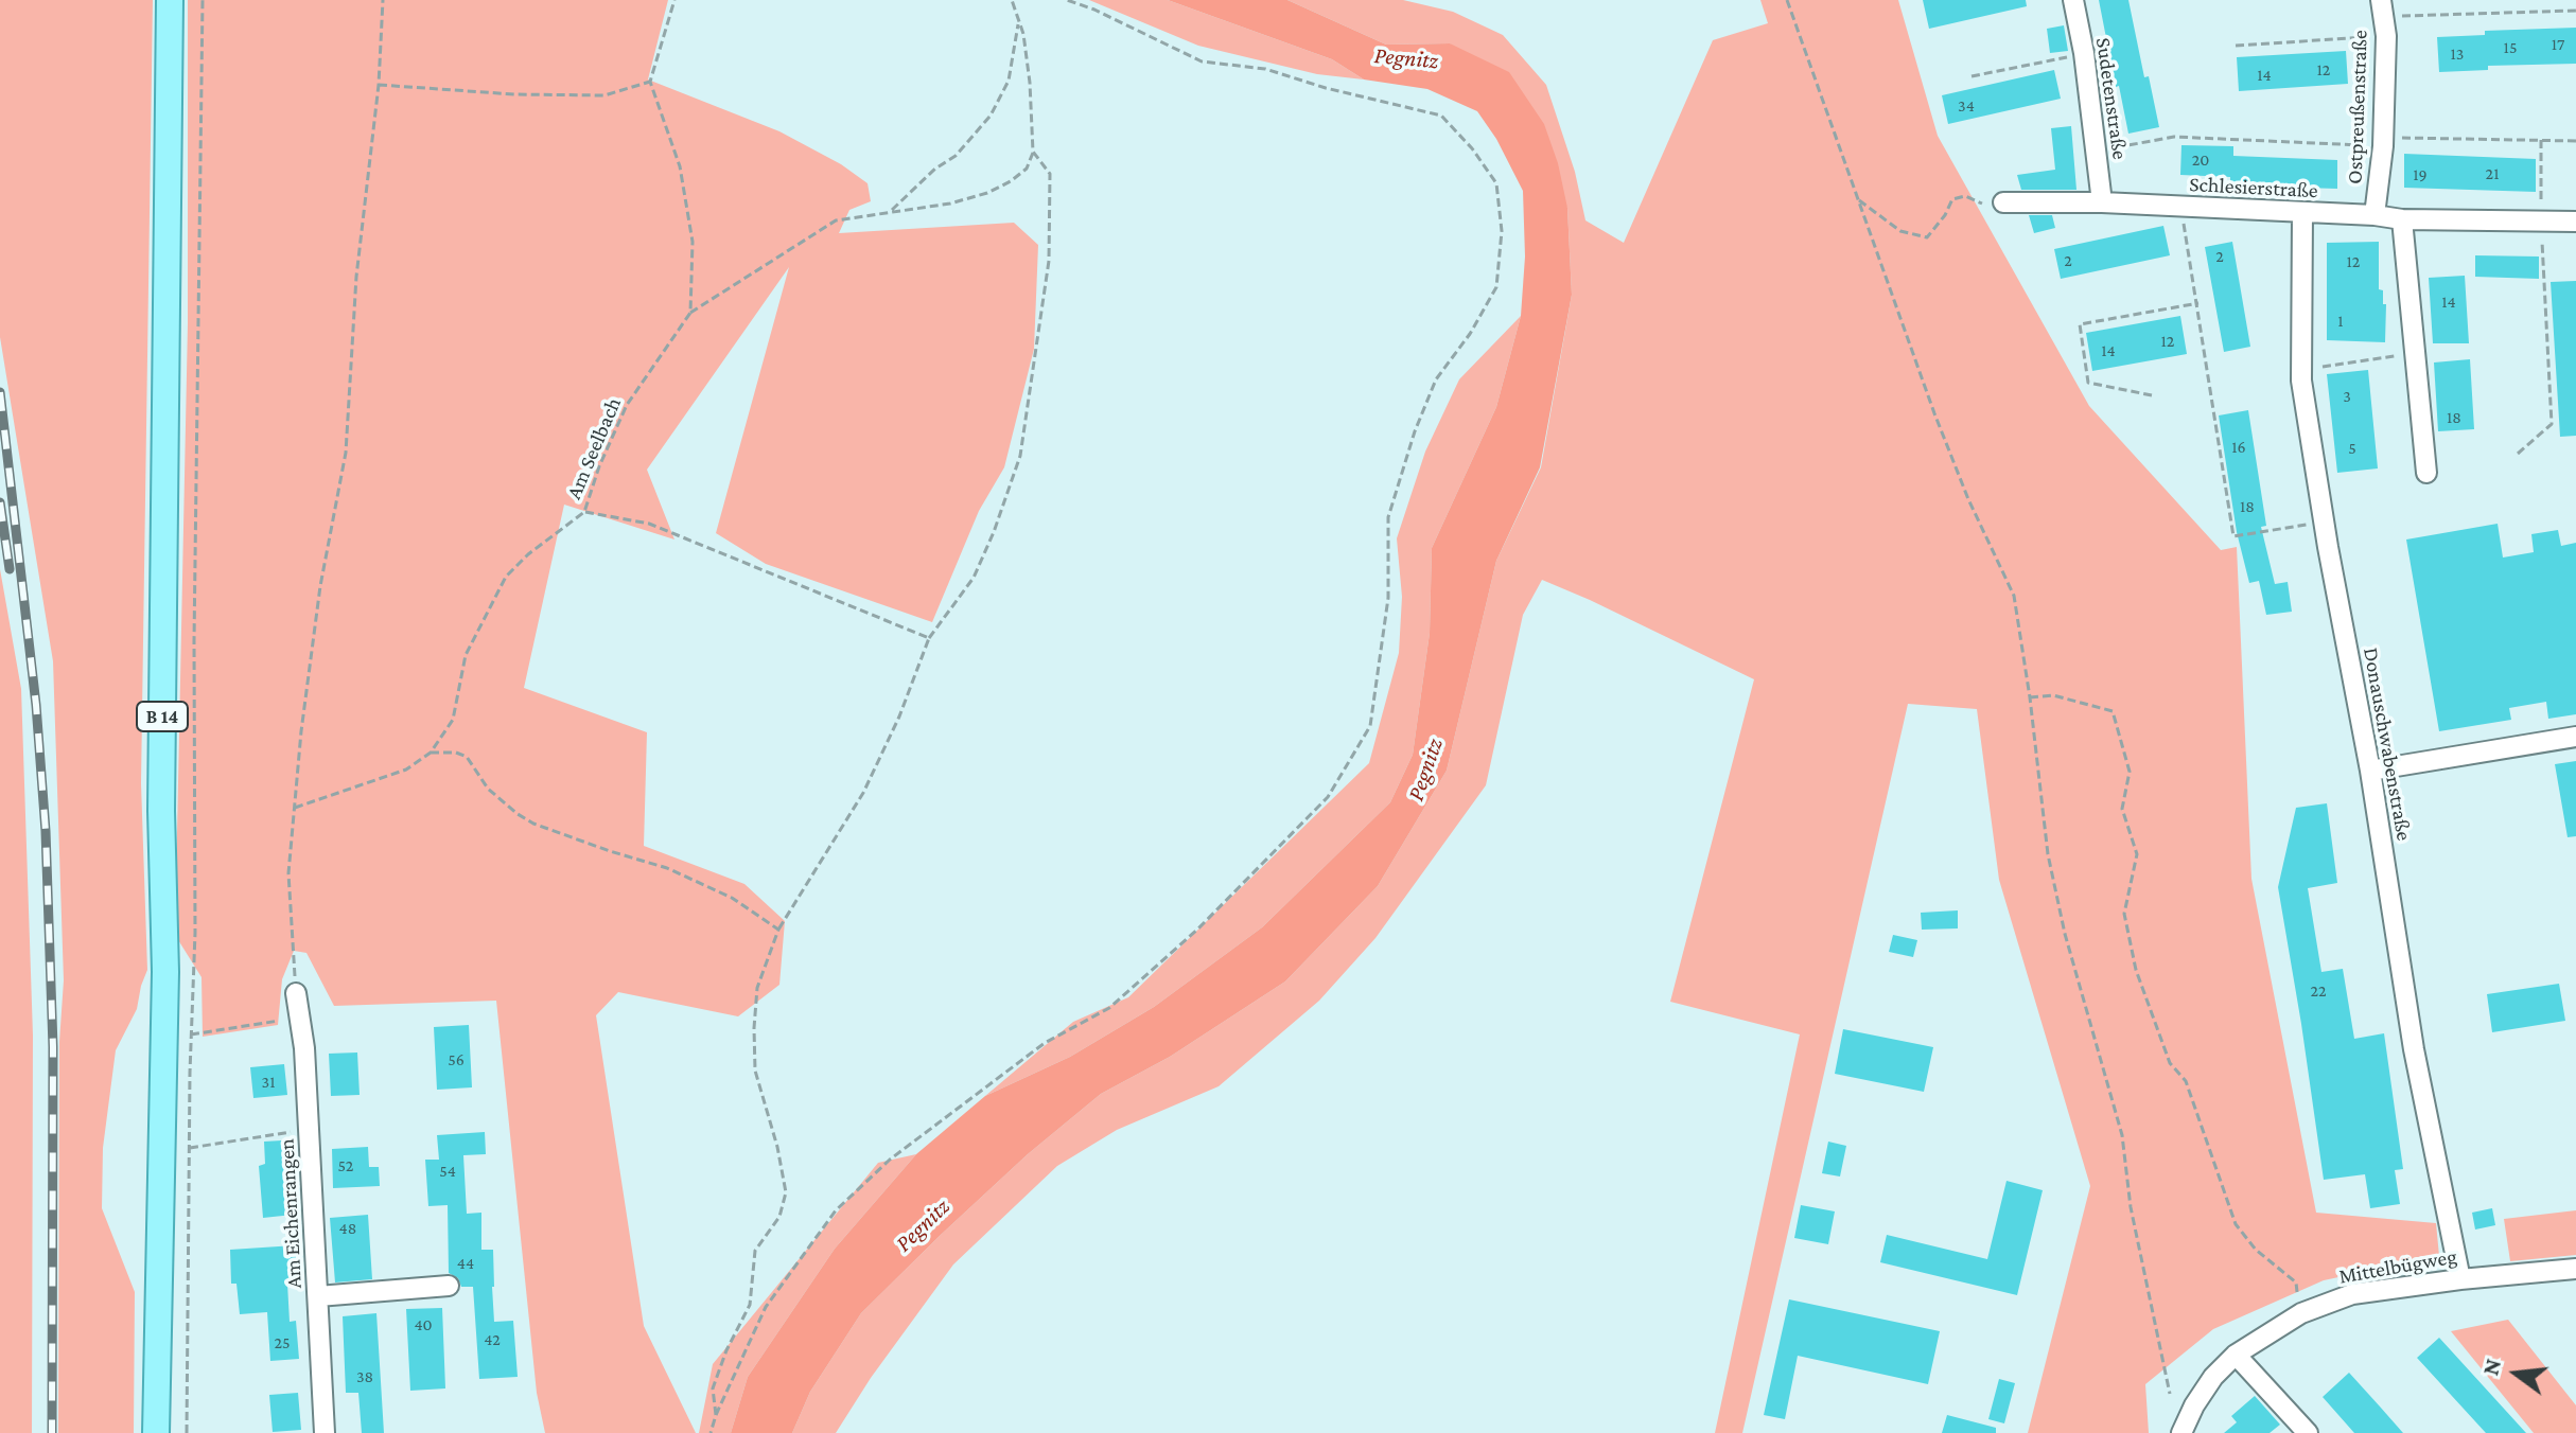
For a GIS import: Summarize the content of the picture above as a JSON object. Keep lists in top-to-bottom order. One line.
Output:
{"streets":{"main road":["B 14"],"street":["Sudetenstraße","Ostpreußenstraße","Schlesierstraße","Donauschwabenstraße","Am Eichenrangen","Mittelbügweg"],"path":["Am Seelbach"]},"crossings":[["Sudetenstraße","Schlesierstraße"],["Ostpreußenstraße","Schlesierstraße"],["Schlesierstraße","Donauschwabenstraße"],["Donauschwabenstraße","Mittelbügweg"]],"water":["Pegnitz"],"house_numbers":["17","15","13","12","14","34","20","21","19","2","2","12","14","1","12","14","3","18","16","5","18","22","56","31","52","54","48","44","40","42","25","38"],"north":"left"}
